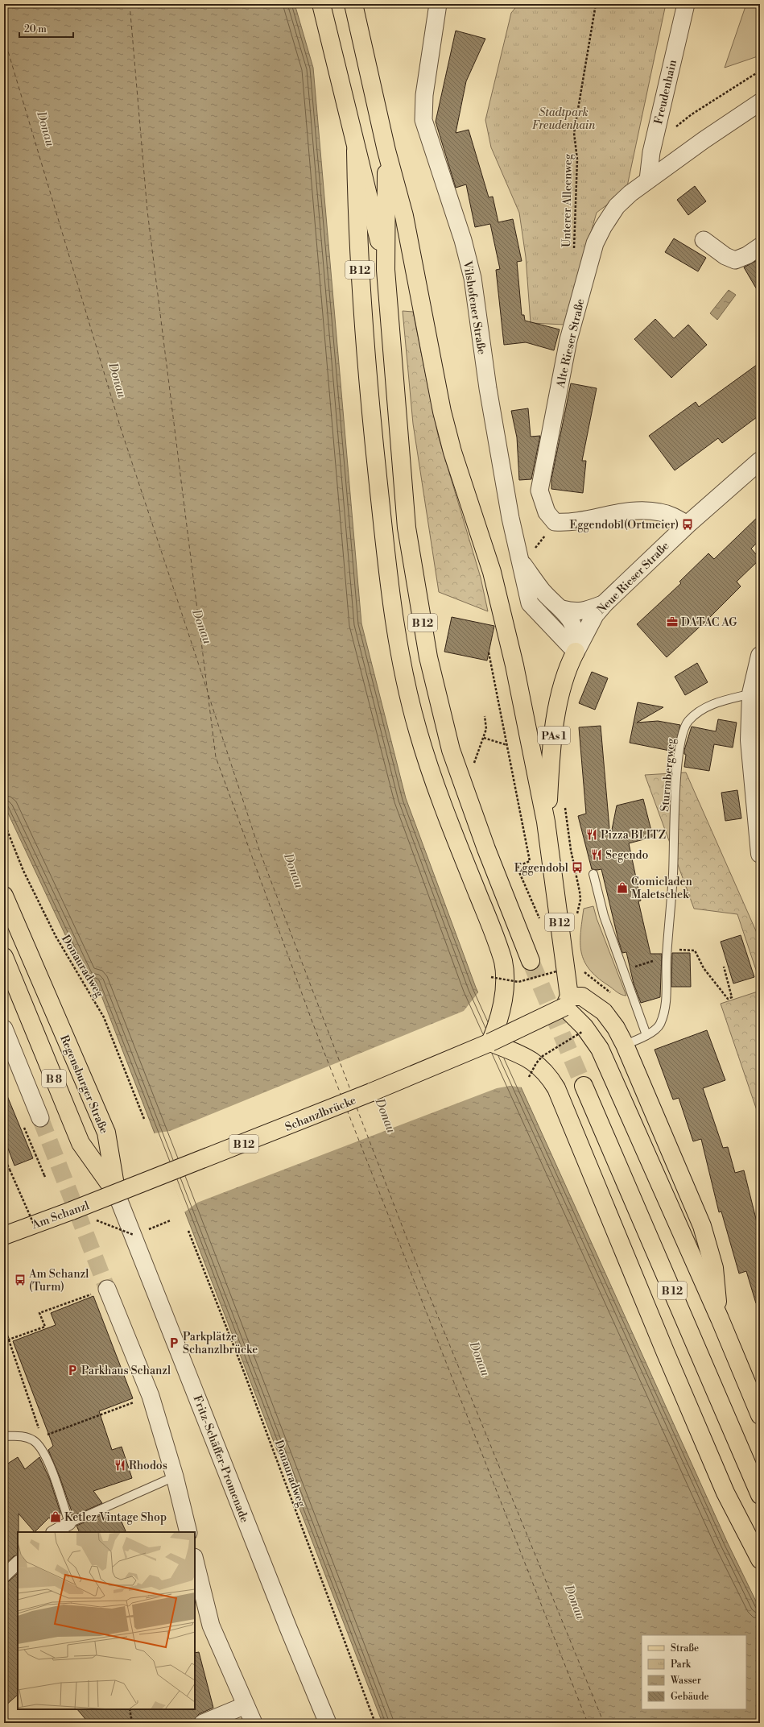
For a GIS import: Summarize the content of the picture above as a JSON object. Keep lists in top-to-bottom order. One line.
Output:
{"streets":{"main road":["B 12","PAs 1","B 8","Regensburger Straße","Schanzlbrücke","Am Schanzl"],"street":["Freudenhain","Vilshofener Straße","Alte Rieser Straße","Neue Rieser Straße","Fritz-Schäffer-Promenade"],"lane":["Sturmbergweg"],"path":["Unterer Alleenweg","Donauradweg"]},"crossings":[["Freudenhain","Alte Rieser Straße"],["B 12","PAs 1"],["B 12","Schanzlbrücke"],["Vilshofener Straße","Neue Rieser Straße"],["Vilshofener Straße","PAs 1"],["Neue Rieser Straße","PAs 1"],["B 8","Regensburger Straße"],["B 8","Schanzlbrücke"],["B 8","Am Schanzl"],["B 8","Fritz-Schäffer-Promenade"],["Regensburger Straße","Schanzlbrücke"],["Regensburger Straße","Am Schanzl"],["Regensburger Straße","Fritz-Schäffer-Promenade"],["Schanzlbrücke","Am Schanzl"],["Schanzlbrücke","Fritz-Schäffer-Promenade"],["Am Schanzl","Fritz-Schäffer-Promenade"]],"water":["Donau"],"parks":["Stadtpark Freudenhain"],"places":{"bus stop":["Eggendobl(Ortmeier)","Eggendobl","Am Schanzl (Turm)"],"office":["DATAC AG"],"restaurant":["Pizza BLITZ","Segendo","Rhodos"],"shop":["Comicladen Maletschek","Ketlez Vintage Shop"],"parking":["Parkplätze Schanzlbrücke","Parkhaus Schanzl"]},"legend":["Straße","Park","Wasser","Gebäude"],"scale_bar":"20 m"}
